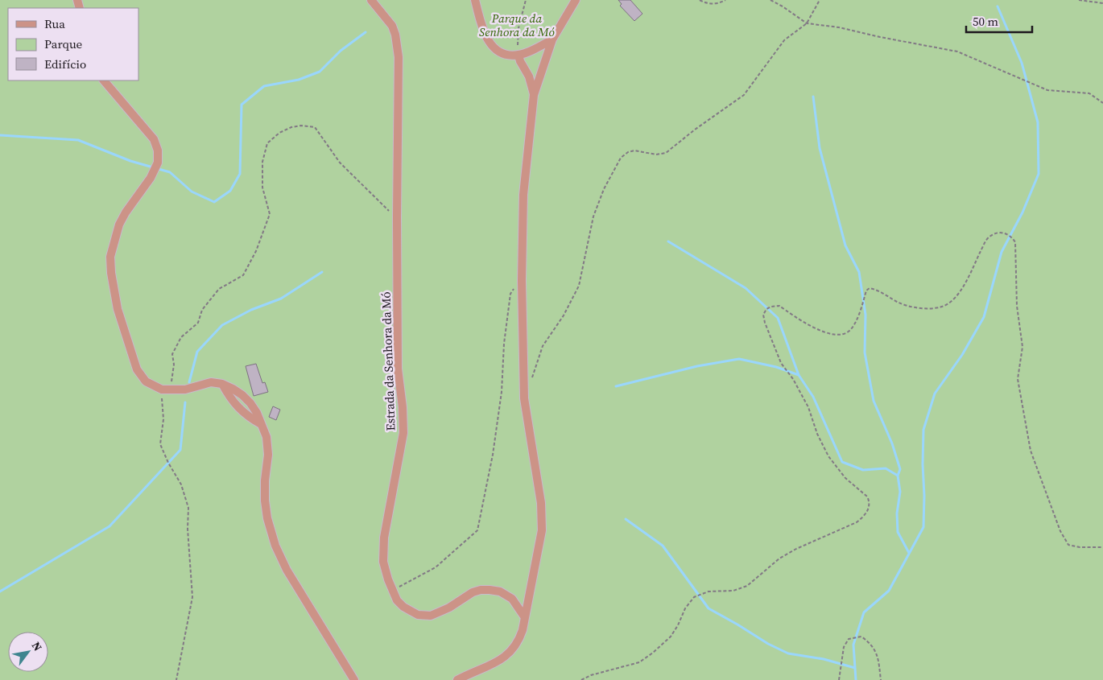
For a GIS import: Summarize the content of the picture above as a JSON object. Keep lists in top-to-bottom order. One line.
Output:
{"streets":{"street":["Estrada da Senhora da Mó"]},"parks":["Parque da Senhora da Mó"],"legend":["Rua","Parque","Edifício"],"scale_bar":"50 m","north":"top right"}
